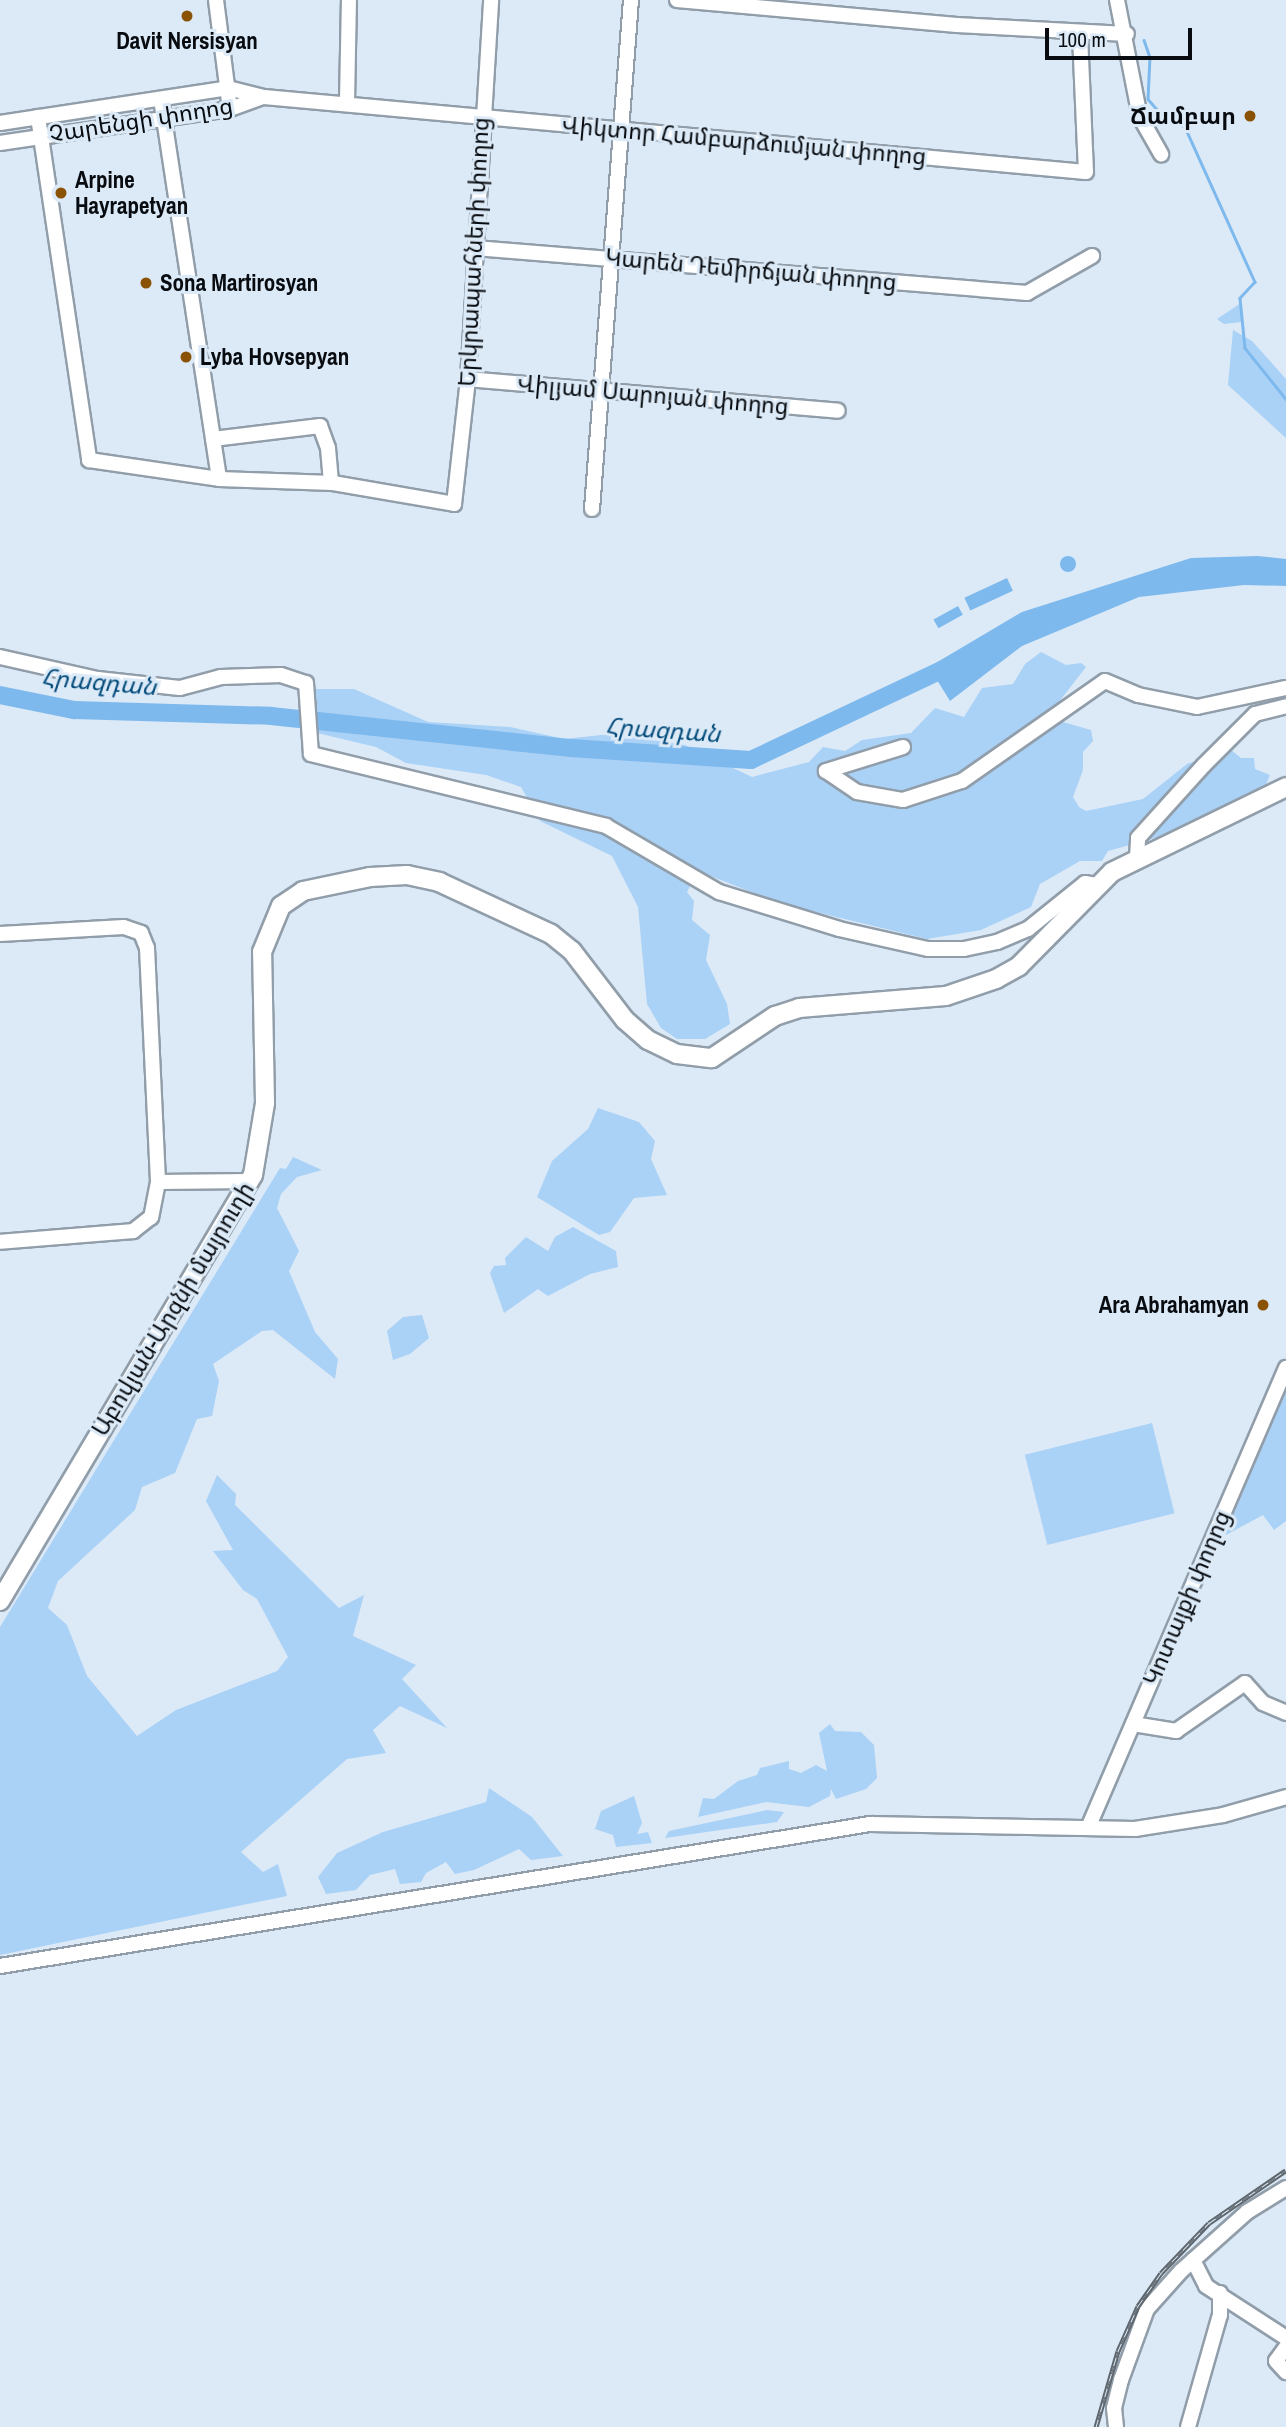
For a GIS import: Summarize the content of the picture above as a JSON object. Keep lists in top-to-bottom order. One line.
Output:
{"streets":{"main road":["Աբովյան-Արզնի մայրուղի"],"street":["Չարենցի փողոց","Վիկտոր Համբարձումյան փողոց","Երկրապահների փողոց","Կարեն Դեմիրճյան փողոց","Վիլյամ Սարոյան փողոց","Կոտայքի փողոց"]},"crossings":[["Չարենցի փողոց","Վիկտոր Համբարձումյան փողոց"],["Վիկտոր Համբարձումյան փողոց","Երկրապահների փողոց"],["Երկրապահների փողոց","Կարեն Դեմիրճյան փողոց"],["Երկրապահների փողոց","Վիլյամ Սարոյան փողոց"]],"water":["Հրազդան"],"places":["Davit Nersisyan","Ճամբար","Arpine Hayrapetyan","Sona Martirosyan","Lyba Hovsepyan","Ara Abrahamyan"],"scale_bar":"100 m"}
